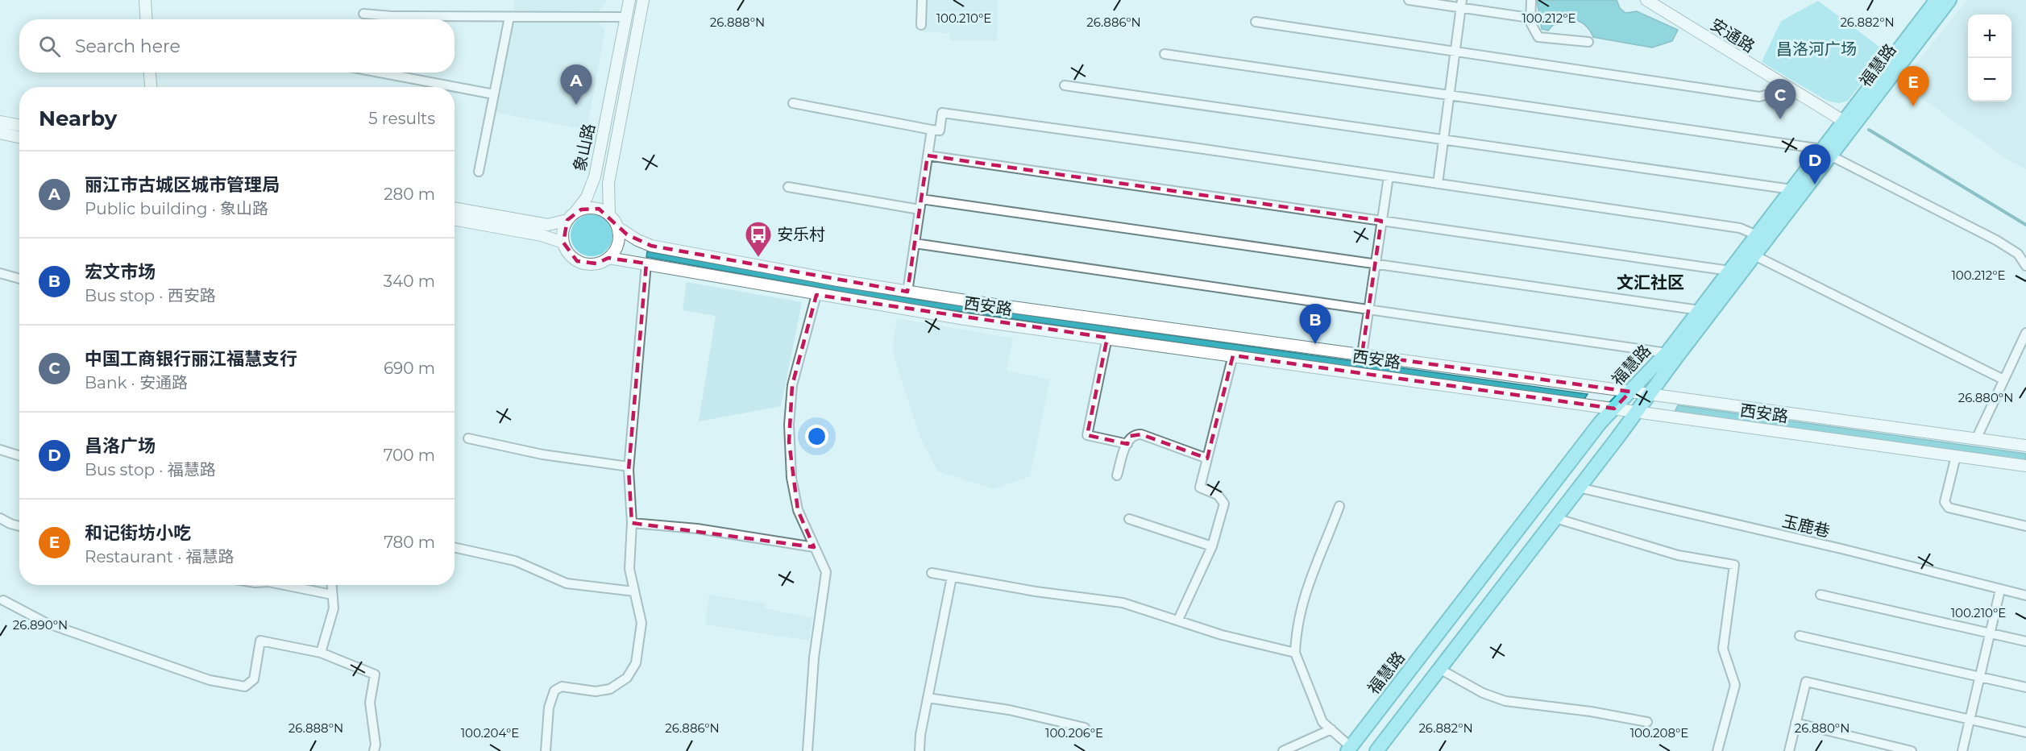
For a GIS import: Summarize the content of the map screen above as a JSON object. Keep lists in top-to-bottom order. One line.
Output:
{"streets":{"main road":["福慧路"],"street":["安通路","象山路","西安路","玉鹿巷"]},"crossings":[["安通路","福慧路"],["福慧路","西安路"],["福慧路","玉鹿巷"],["象山路","西安路"]],"districts":["文汇社区"],"parks":["昌洛河广场"],"places":{"bus stop":["安乐村"]},"page":{"map_buttons":["+","−"],"search":"Search here","pins":["A","E","C","D","B"],"heading":["Nearby","5 results"],"list":[{"mark":"A","name":"丽江市古城区城市管理局","note":"Public building · 象山路","value":"280 m"},{"mark":"B","name":"宏文市场","note":"Bus stop · 西安路","value":"340 m"},{"mark":"C","name":"中国工商银行丽江福慧支行","note":"Bank · 安通路","value":"690 m"},{"mark":"D","name":"昌洛广场","note":"Bus stop · 福慧路","value":"700 m"},{"mark":"E","name":"和记街坊小吃","note":"Restaurant · 福慧路","value":"780 m"}]},"coordinates":["100.210°E","100.212°E","26.888°N","26.886°N","26.882°N","26.880°N","26.890°N","100.204°E","100.206°E","100.208°E"]}
